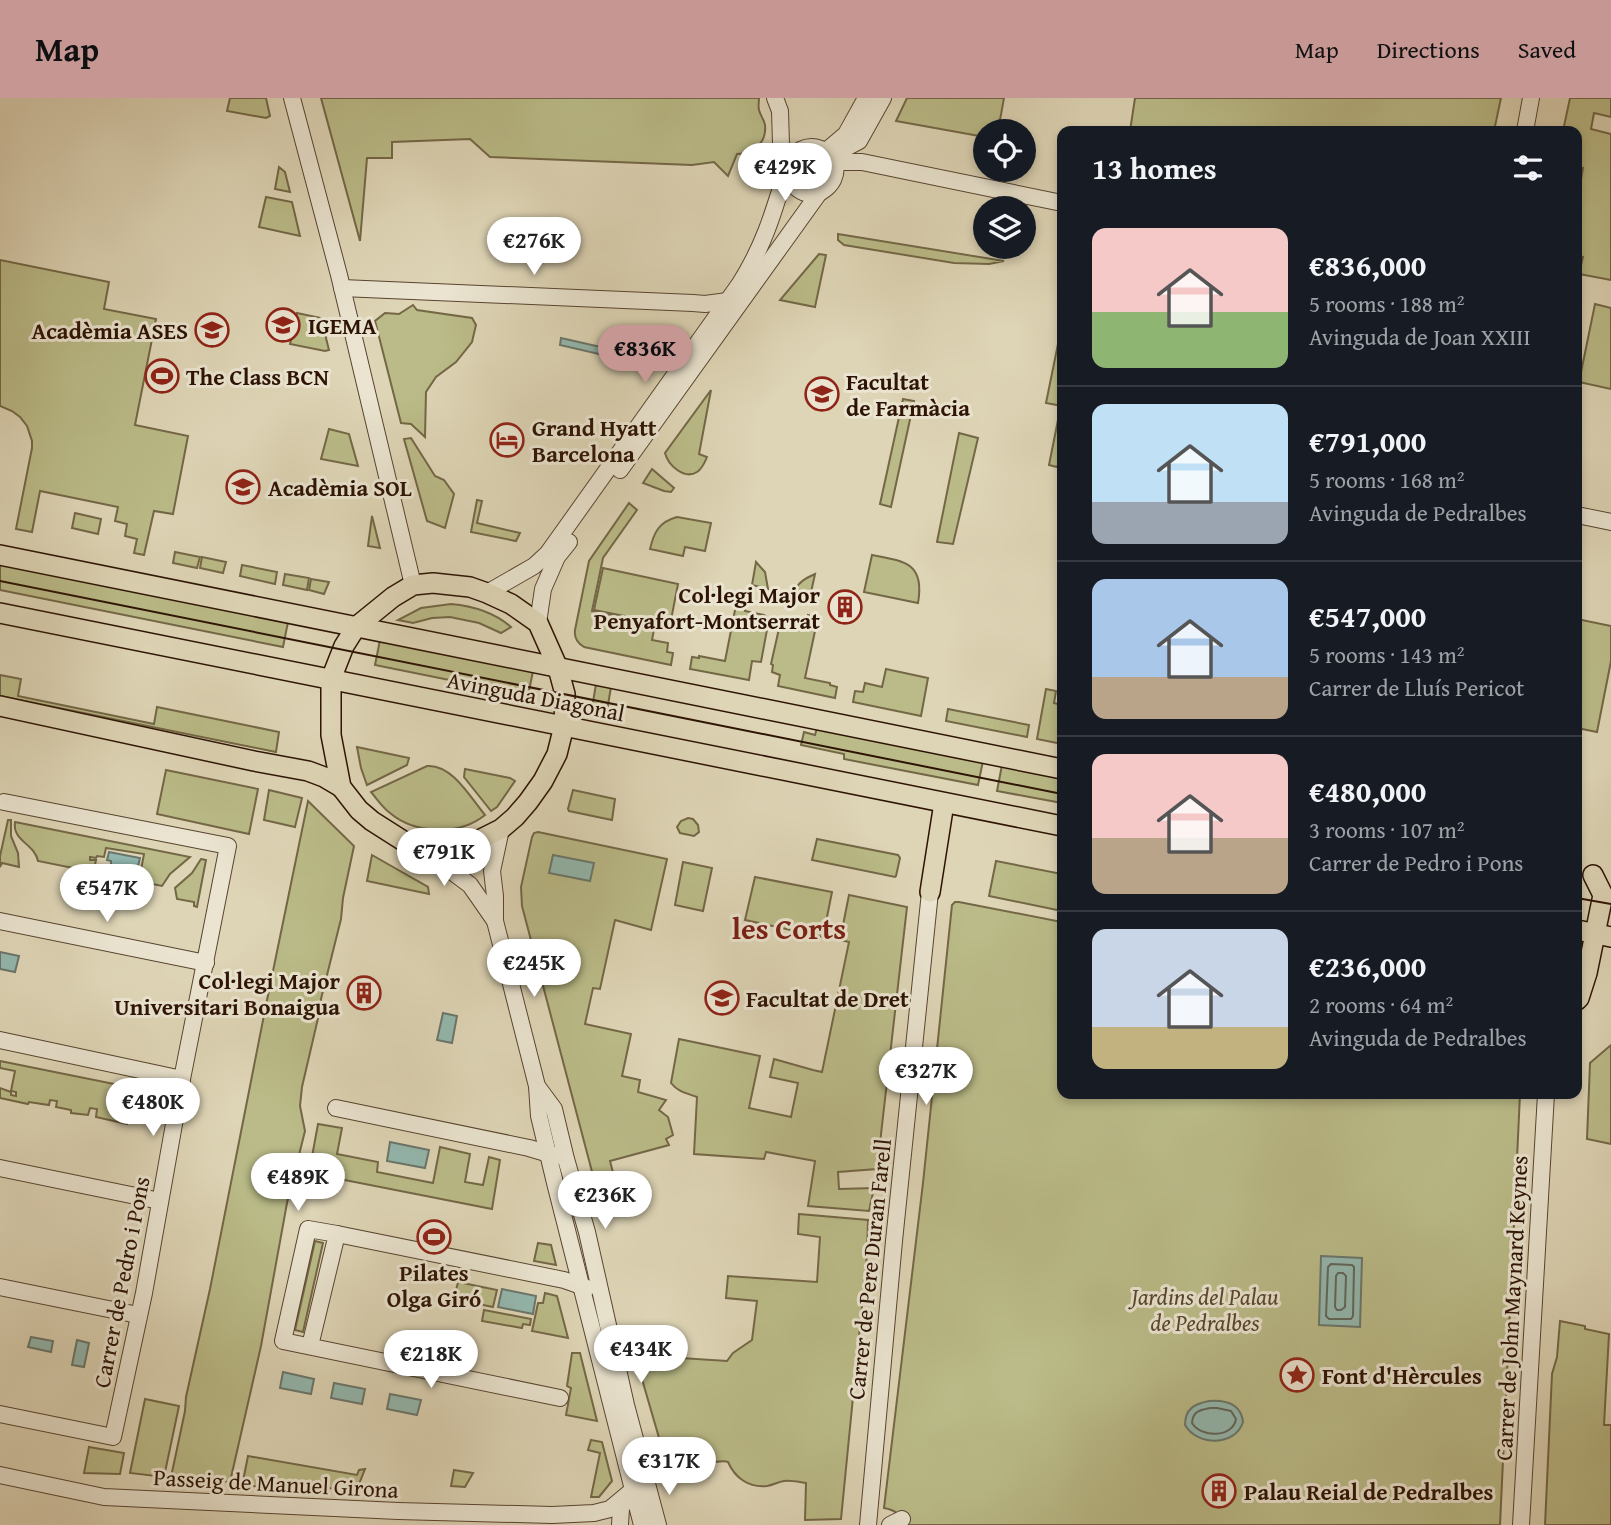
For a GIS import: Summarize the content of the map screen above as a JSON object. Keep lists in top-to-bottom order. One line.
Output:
{"streets":{"main road":["Avinguda Diagonal"],"street":["Carrer de Pere Duran Farell","Carrer de Pedro i Pons","Carrer de John Maynard Keynes","Passeig de Manuel Girona"]},"districts":["les Corts"],"parks":["Jardins del Palau de Pedralbes"],"places":{"school or university":["IGEMA","Acadèmia ASES","Facultat de Farmàcia","Acadèmia SOL","Facultat de Dret"],"sports":["The Class BCN","Pilates Olga Giró"],"hotel":["Grand Hyatt Barcelona"],"building":["Col·legi Major Penyafort-Montserrat","Col·legi Major Universitari Bonaigua","Palau Reial de Pedralbes"],"place":["Font d'Hèrcules"]},"page":{"header":"Map","nav":["Map","Directions","Saved"],"heading":"13 homes","price":["€429K","€276K","€836K","€791K","€547K","€245K","€327K","€480K","€489K","€236K","€434K","€218K","€317K"],"list":[{"name":"€836,000","note":"5 rooms · 188 m² · Avinguda de Joan XXIII"},{"name":"€791,000","note":"5 rooms · 168 m² · Avinguda de Pedralbes"},{"name":"€547,000","note":"5 rooms · 143 m² · Carrer de Lluís Pericot"},{"name":"€480,000","note":"3 rooms · 107 m² · Carrer de Pedro i Pons"},{"name":"€236,000","note":"2 rooms · 64 m² · Avinguda de Pedralbes"}]}}
